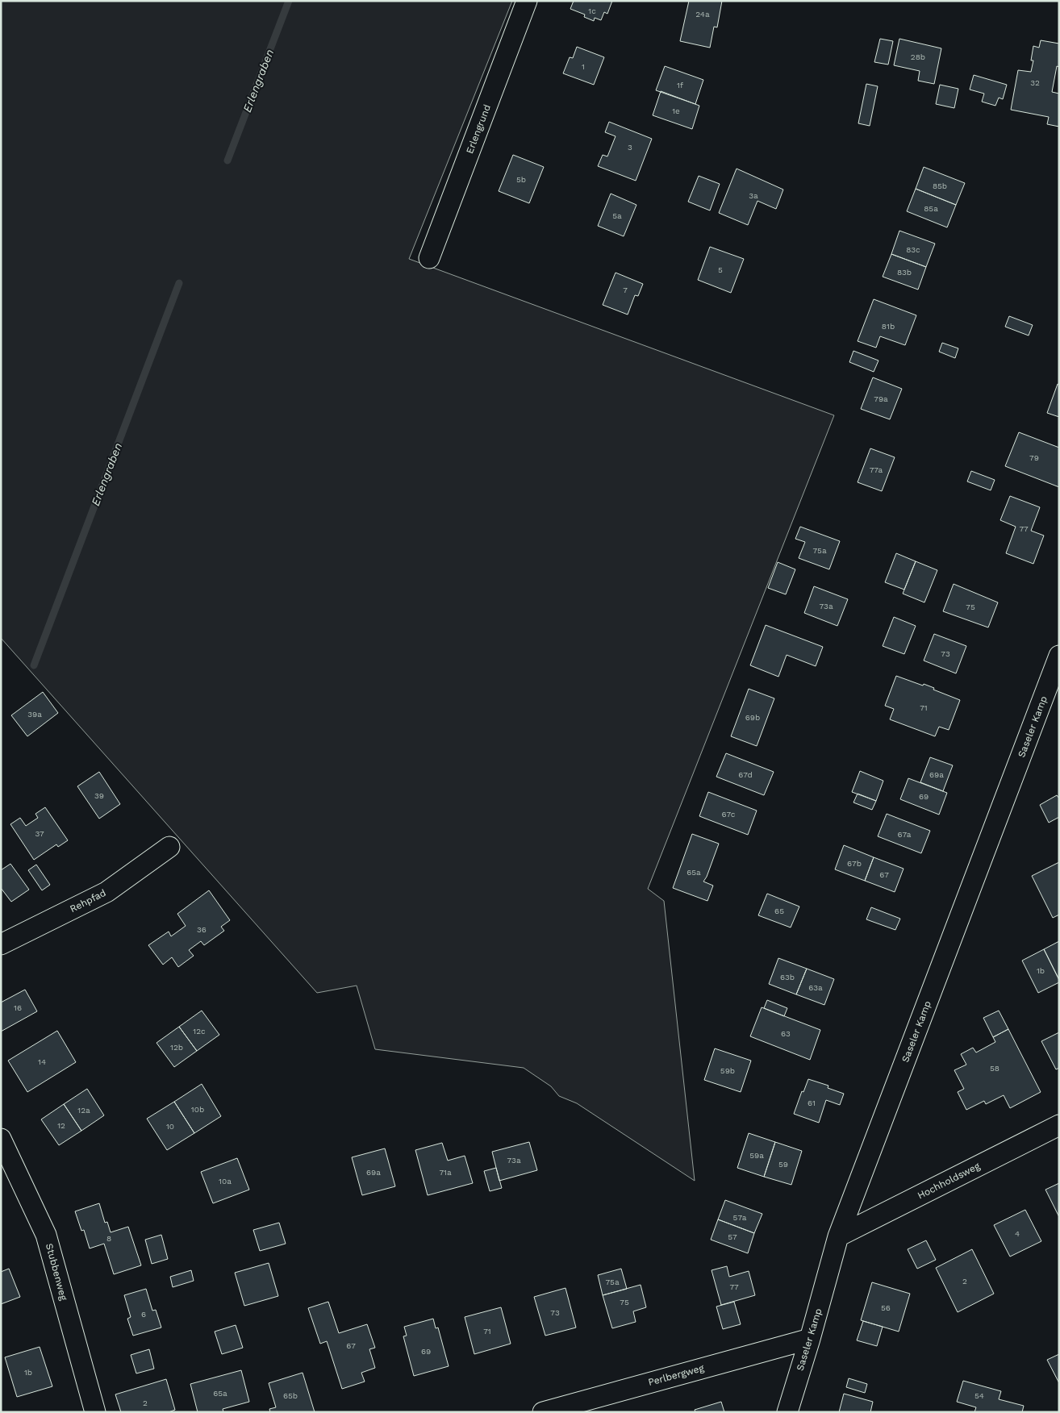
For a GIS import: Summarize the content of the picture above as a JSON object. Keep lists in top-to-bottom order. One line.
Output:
{"streets":{"street":["Erlengrund","Saseler Kamp","Rehpfad","Hochholdsweg","Stubbenweg","Perlbergweg"]},"crossings":[["Saseler Kamp","Hochholdsweg"],["Saseler Kamp","Perlbergweg"]],"water":["Erlengraben"],"house_numbers":["1c","24a","28b","1","32","1f","1e","3","5b","85b","3a","85a","5a","83c","5","83b","7","81b","79a","79","77a","77","75a","73a","75","73","71","39a","69b","67d","69a","39","69","67c","37","67a","67b","65a","67","65","36","1b","63b","63a","16","12c","63","12b","14","58","59b","61","10b","12a","12","10","59a","73a","59","69a","71a","10a","57a","4","57","8","2","75a","77","75","56","73","6","71","67","69","1b","65a","65b","54","2"]}
